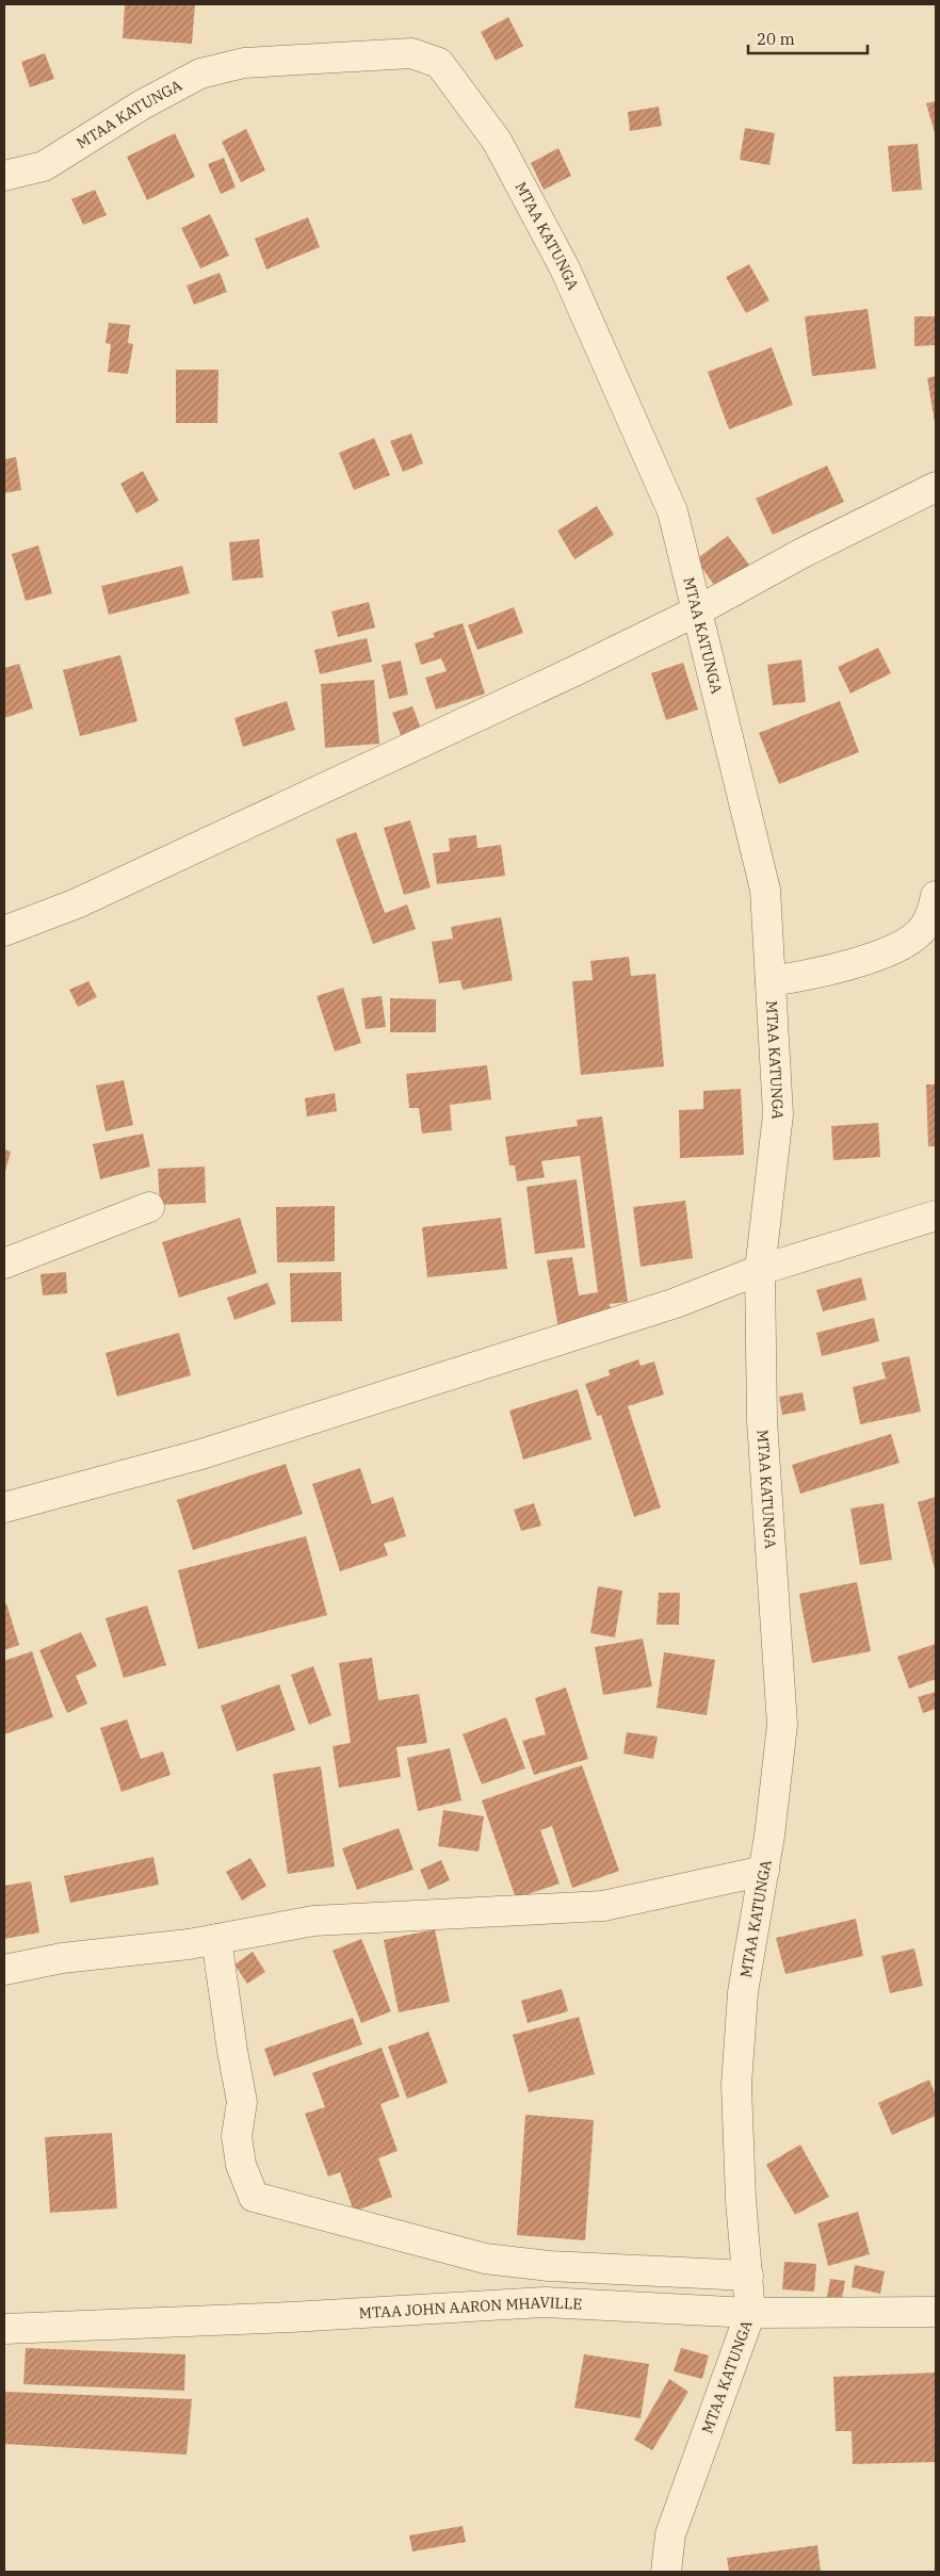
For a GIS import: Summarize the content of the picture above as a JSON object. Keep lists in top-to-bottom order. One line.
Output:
{"streets":{"street":["MTAA KATUNGA","MTAA JOHN AARON MHAVILLE"]},"crossings":[["MTAA KATUNGA","MTAA JOHN AARON MHAVILLE"]],"scale_bar":"20 m"}
